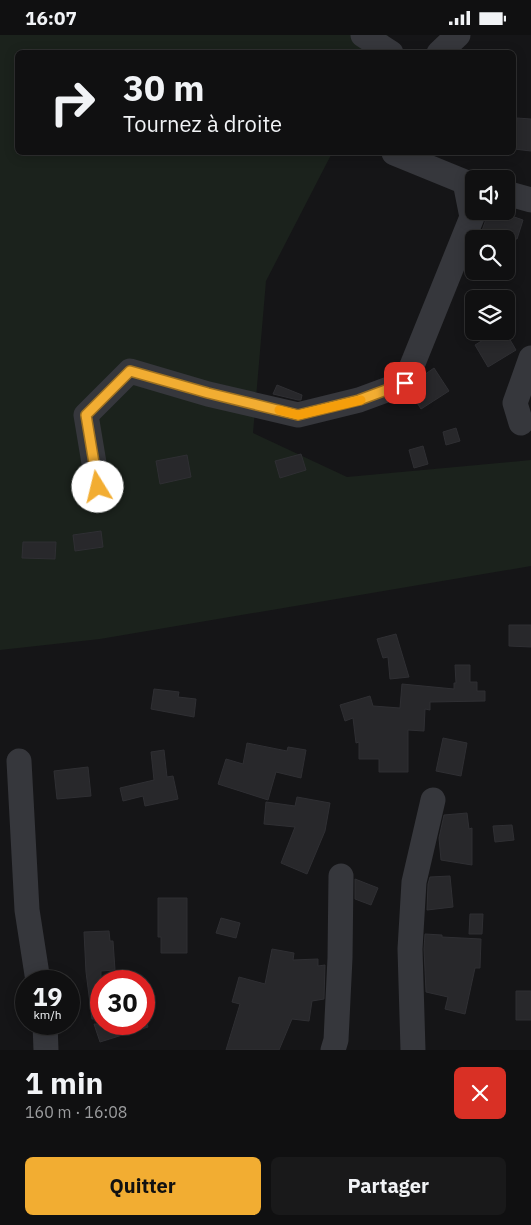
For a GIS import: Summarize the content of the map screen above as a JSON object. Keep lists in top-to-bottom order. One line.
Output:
{"page":{"status":"16:07","turn":["30 m","Tournez à droite"],"speed":"19 km/h","limit":"30","heading":["1 min","160 m · 16:08"],"buttons":["Quitter","Partager"]}}
